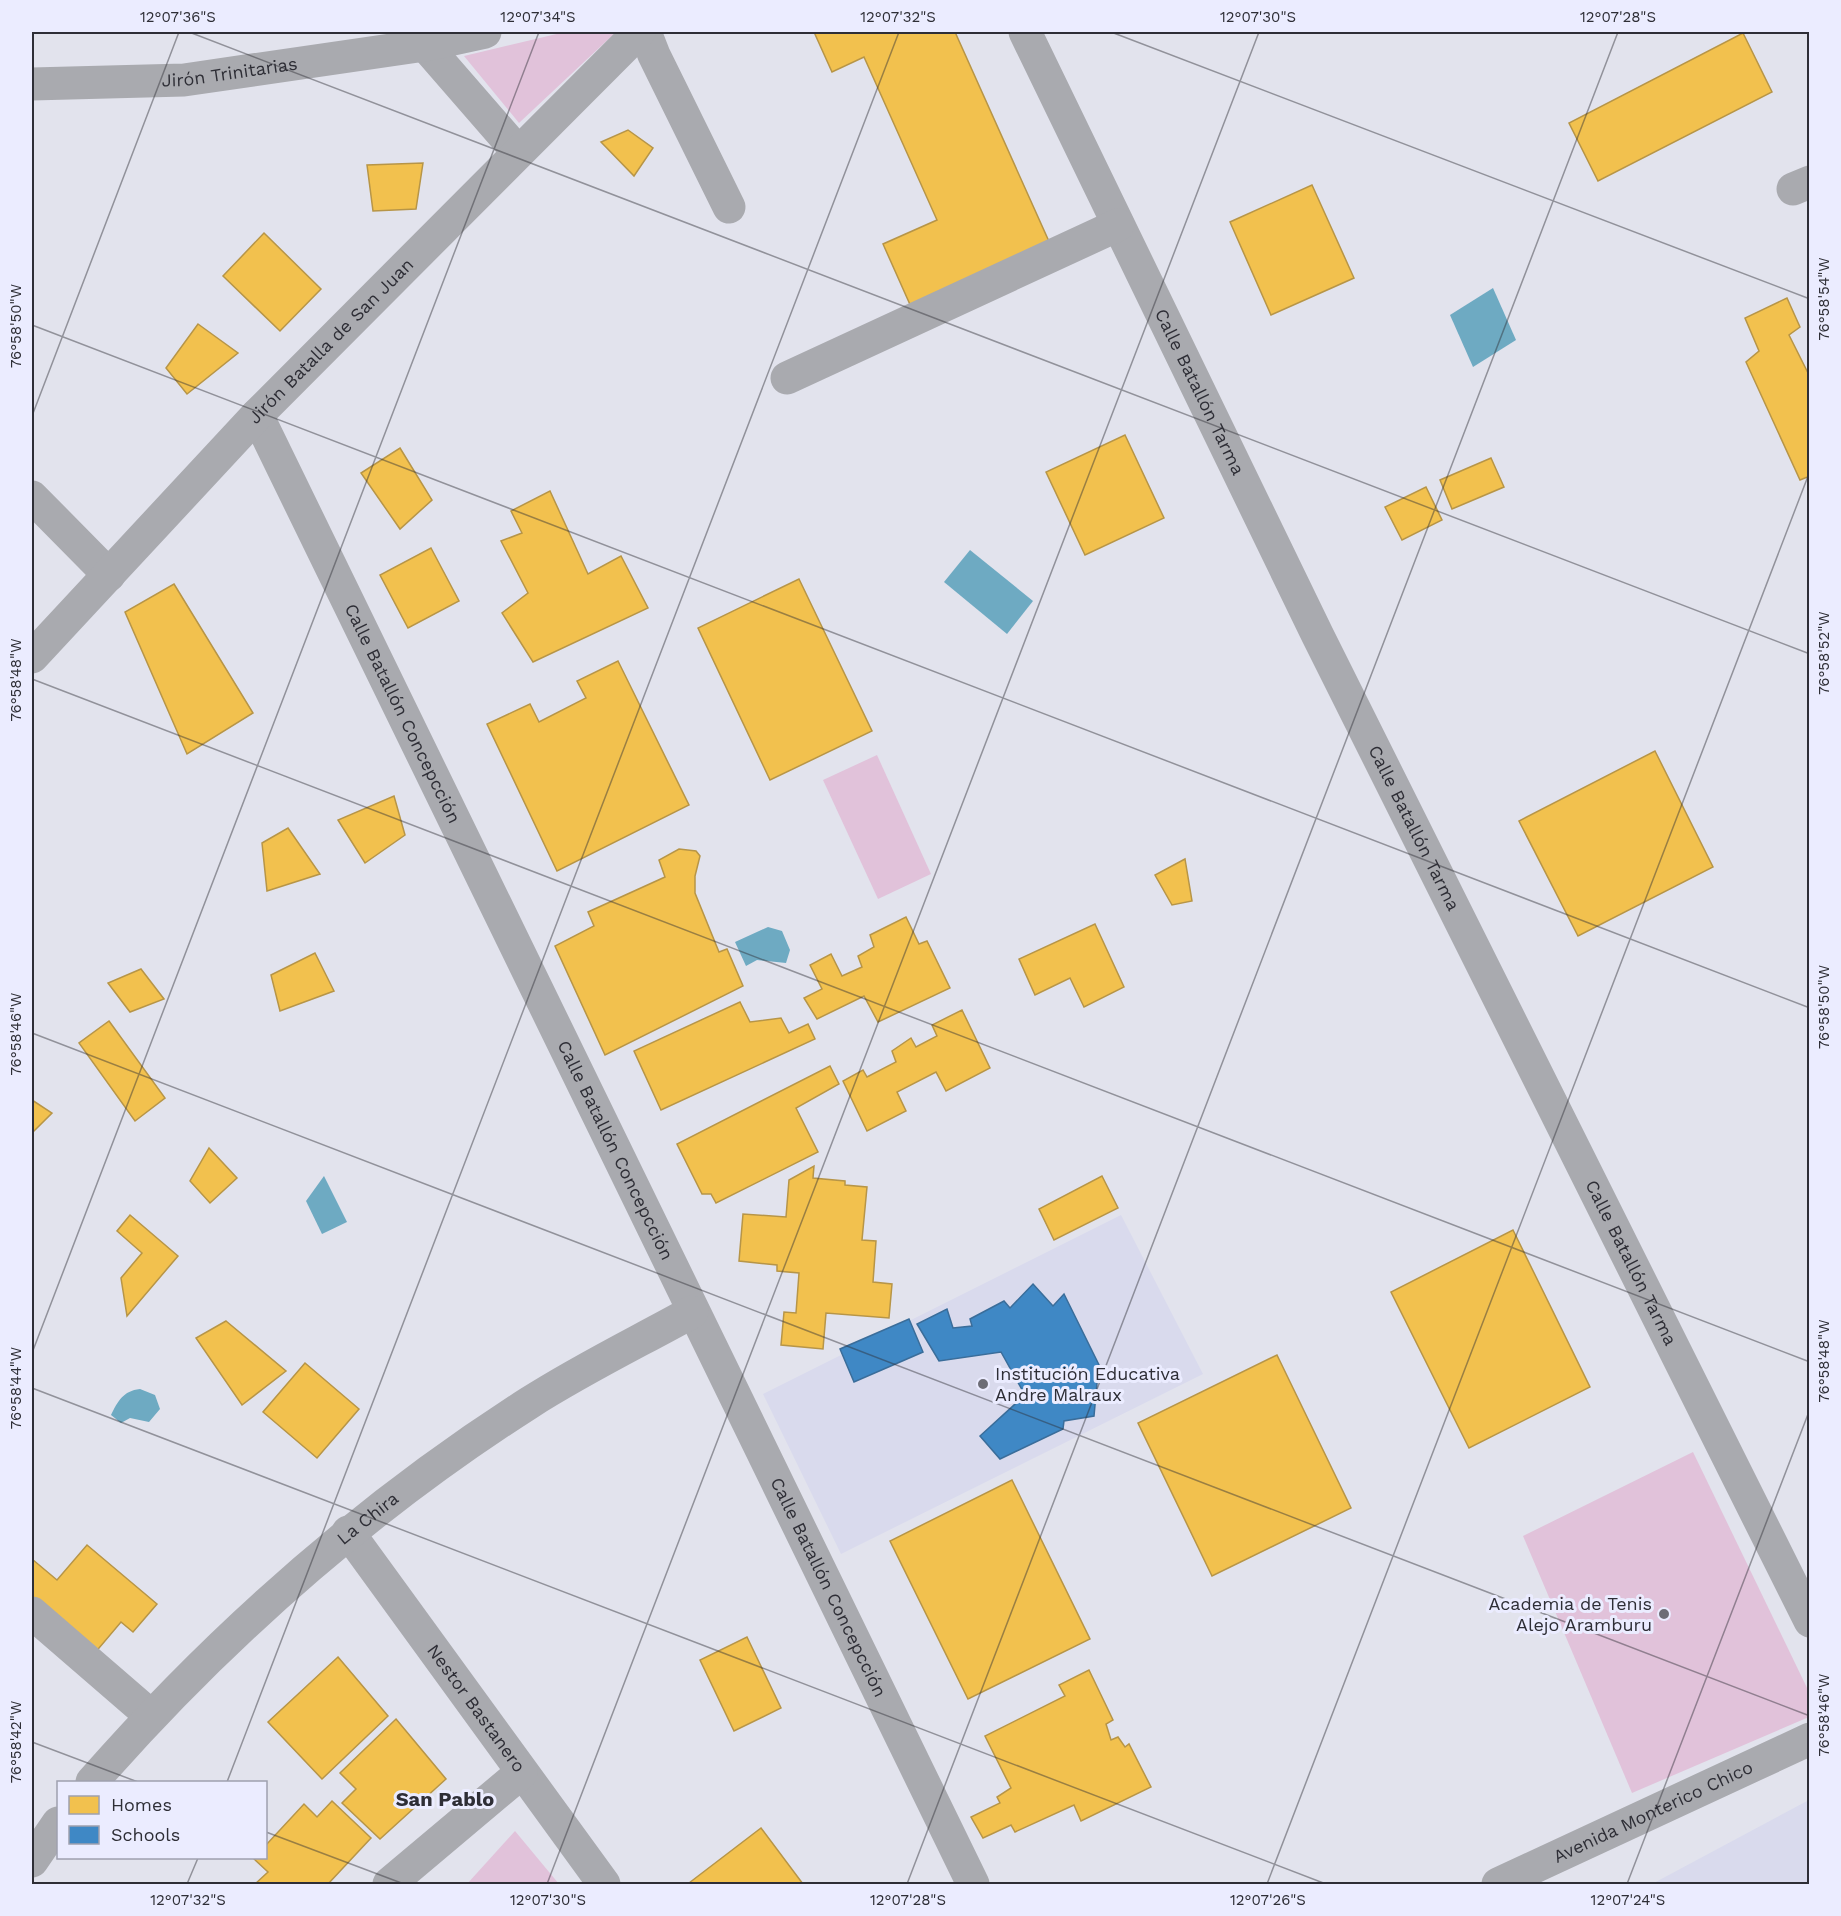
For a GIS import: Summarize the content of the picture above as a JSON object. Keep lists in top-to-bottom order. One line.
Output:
{"streets":{"street":["Jirón Trinitarias","Jirón Batalla de San Juan","Calle Batallón Tarma","Calle Batallón Concepcción","La Chira","Nestor Bastanero","Avenida Monterico Chico"]},"crossings":[["Jirón Batalla de San Juan","Calle Batallón Concepcción"],["Calle Batallón Concepcción","La Chira"],["La Chira","Nestor Bastanero"]],"districts":["San Pablo"],"places":["Institución Educativa Andre Malraux","Academia de Tenis Alejo Aramburu"],"legend":["Homes","Schools"],"coordinates":["12°07'36\"S","12°07'34\"S","12°07'32\"S","12°07'30\"S","12°07'28\"S","76°58'54\"W","76°58'50\"W","76°58'52\"W","76°58'48\"W","76°58'46\"W","76°58'44\"W","76°58'42\"W","12°07'26\"S","12°07'24\"S"]}
